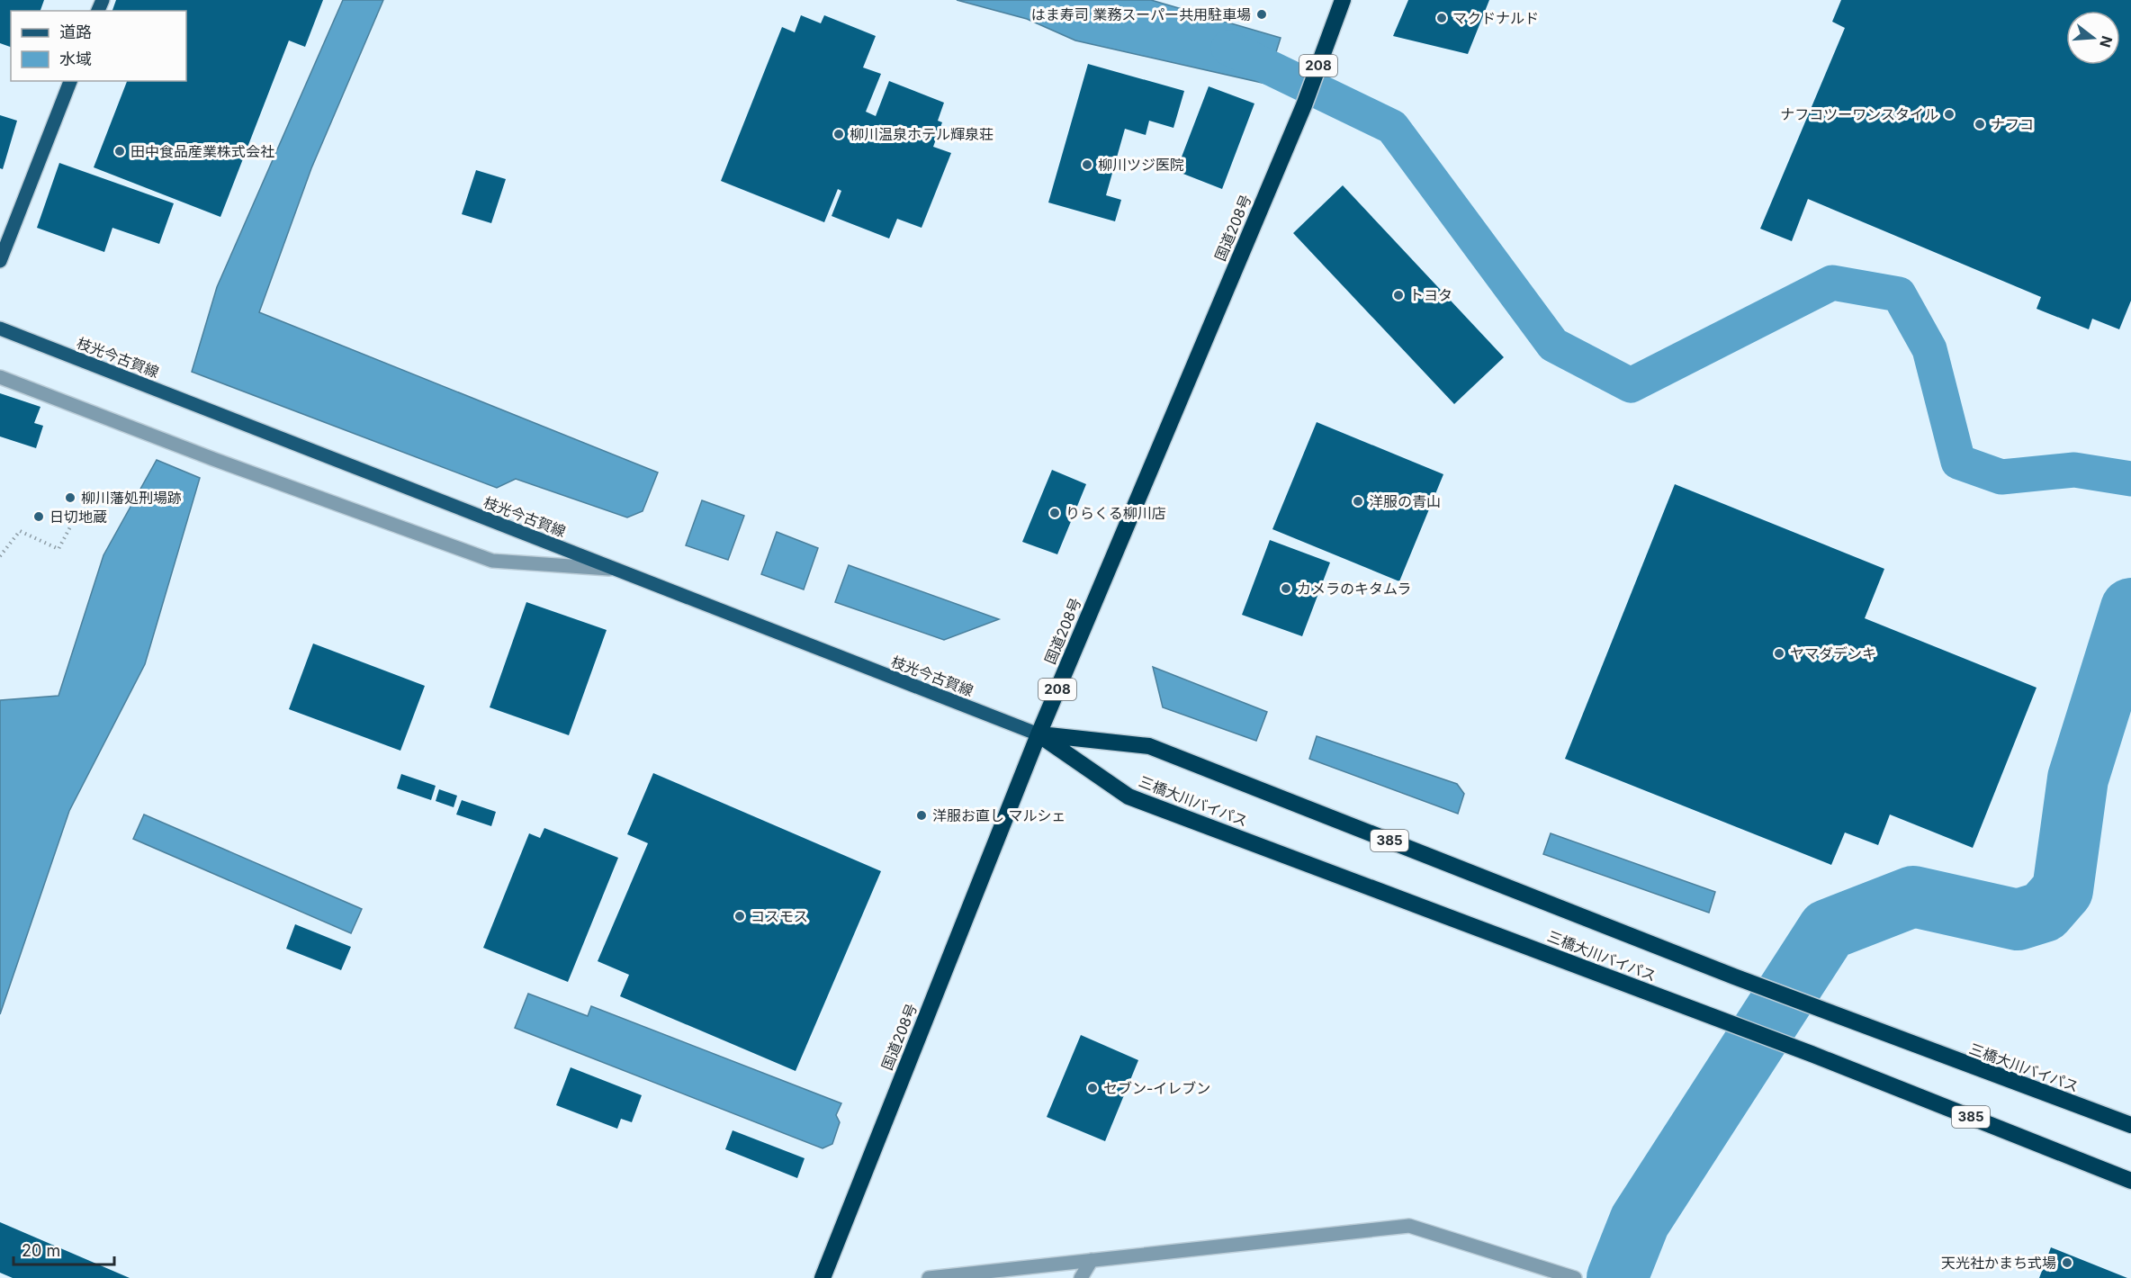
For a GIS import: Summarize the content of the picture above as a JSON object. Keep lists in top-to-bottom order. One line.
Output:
{"streets":{"highway":["208","国道208号","三橋大川バイパス","385"],"main road":["枝光今古賀線"]},"crossings":[["国道208号","枝光今古賀線"],["国道208号","三橋大川バイパス"],["枝光今古賀線","三橋大川バイパス"]],"places":["はま寿司 業務スーパー共用駐車場","マクドナルド","ナフコツーワンスタイル","ナフコ","柳川温泉ホテル輝泉荘","田中食品産業株式会社","柳川ツジ医院","トヨタ","柳川藩処刑場跡","洋服の青山","りらくる柳川店","日切地蔵","カメラのキタムラ","ヤマダデンキ","洋服お直し マルシェ","コスモス","セブン-イレブン","天光社かまち式場"],"legend":["道路","水域"],"scale_bar":"20 m","north":"right"}
